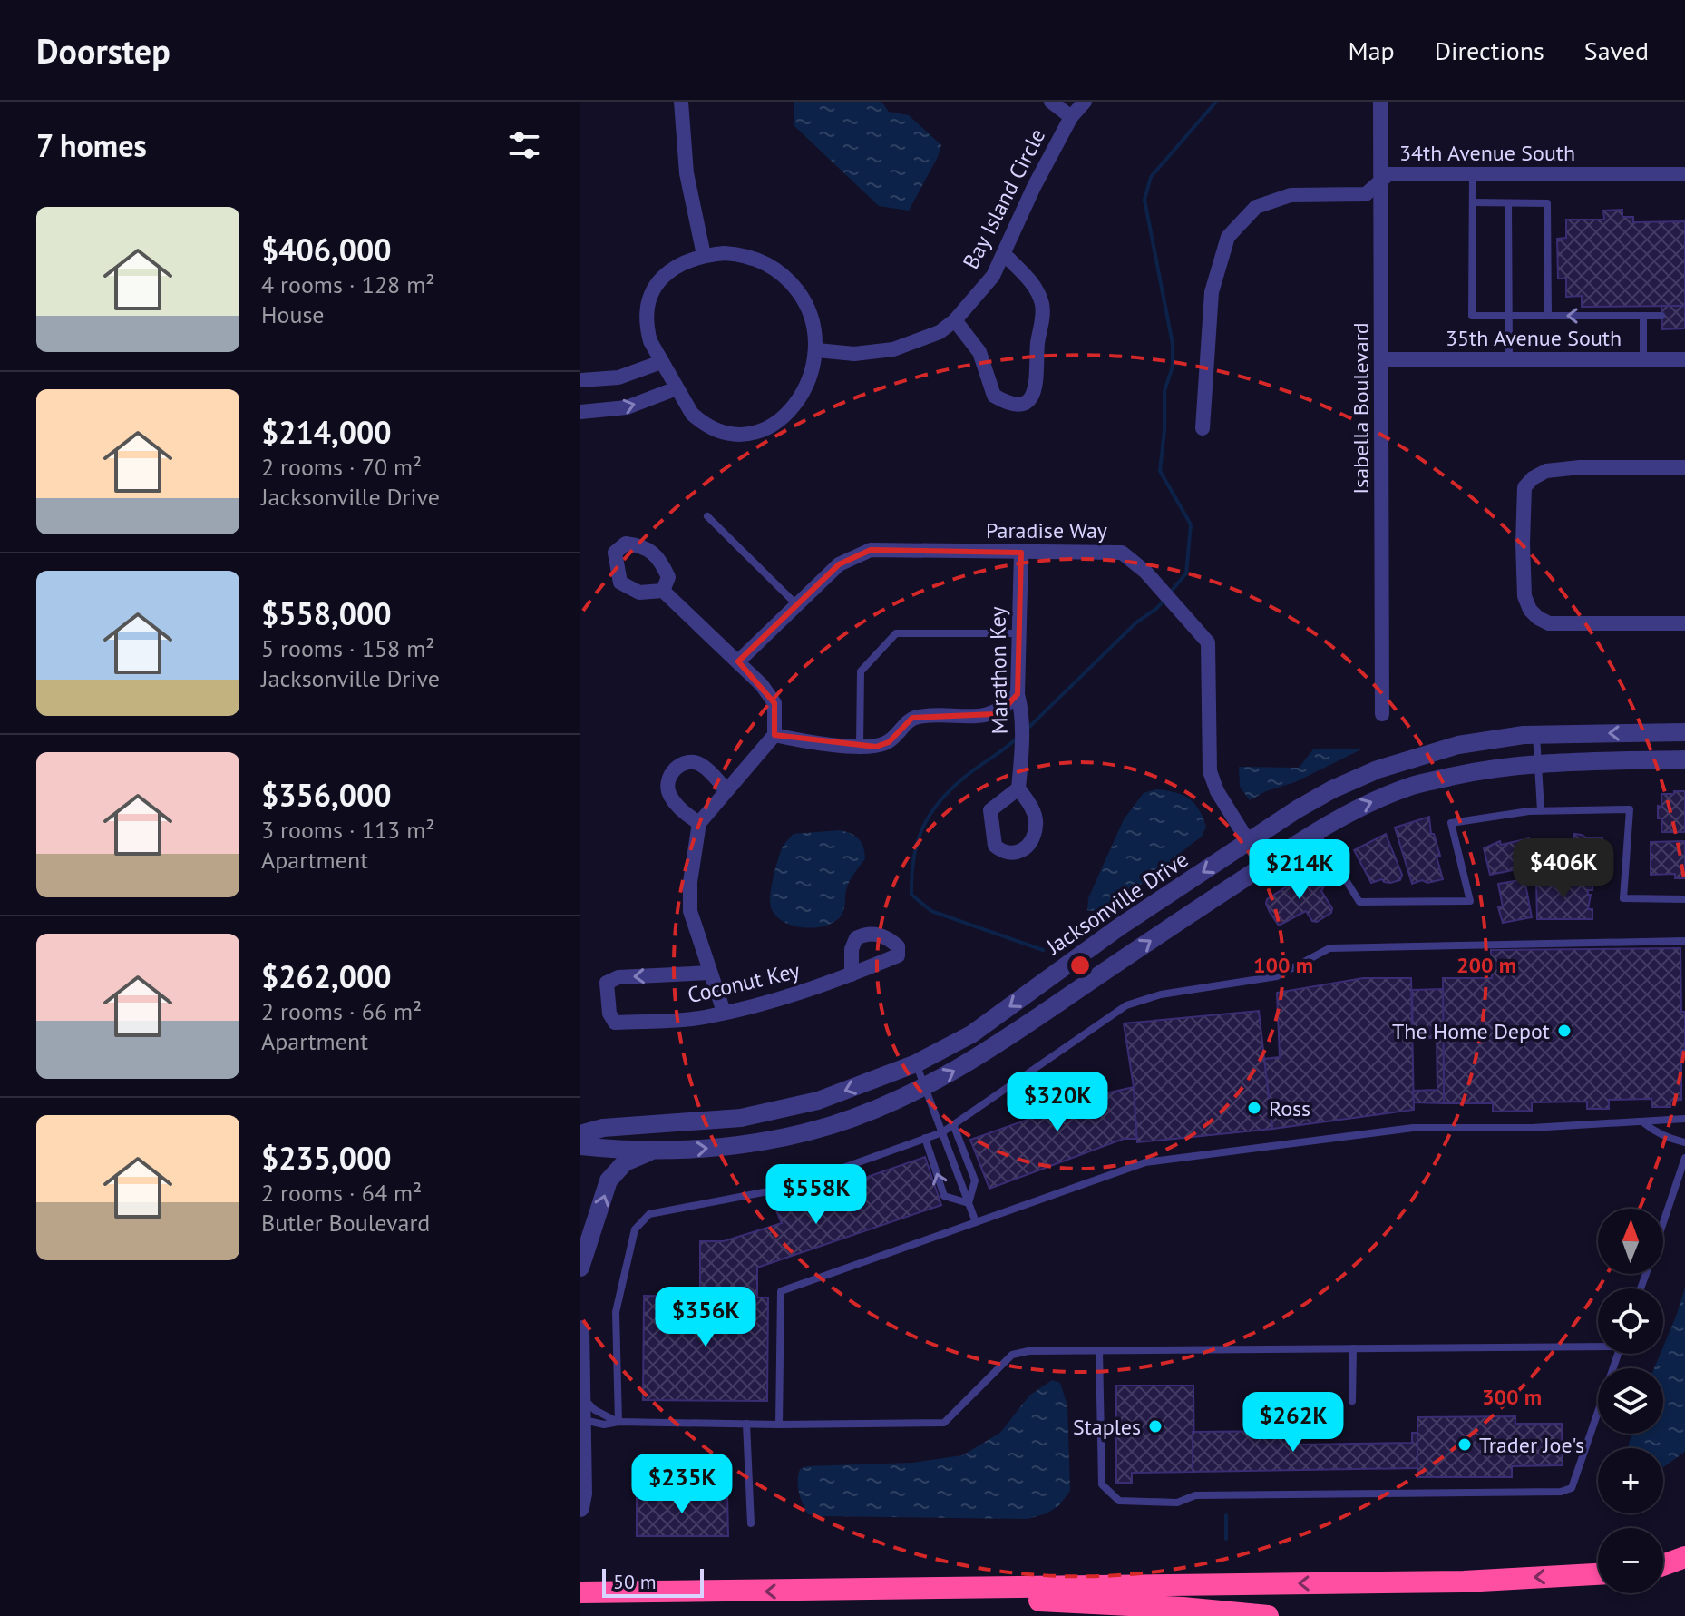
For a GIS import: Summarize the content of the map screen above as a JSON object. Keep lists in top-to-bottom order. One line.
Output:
{"streets":{"street":["34th Avenue South","Bay Island Circle","35th Avenue South","Isabella Boulevard","Paradise Way","Marathon Key","Jacksonville Drive","Coconut Key"]},"crossings":[["34th Avenue South","Isabella Boulevard"],["35th Avenue South","Isabella Boulevard"],["Paradise Way","Marathon Key"],["Paradise Way","Jacksonville Drive"]],"places":["The Home Depot","Ross","Staples","Trader Joe's"],"scale_bar":"50 m","north":"top","page":{"header":"Doorstep","nav":["Map","Directions","Saved"],"heading":"7 homes","list":[{"name":"$406,000","note":"4 rooms · 128 m² · House"},{"name":"$214,000","note":"2 rooms · 70 m² · Jacksonville Drive"},{"name":"$558,000","note":"5 rooms · 158 m² · Jacksonville Drive"},{"name":"$356,000","note":"3 rooms · 113 m² · Apartment"},{"name":"$262,000","note":"2 rooms · 66 m² · Apartment"},{"name":"$235,000","note":"2 rooms · 64 m² · Butler Boulevard"}],"price":["$406K","$214K","$320K","$558K","$356K","$262K","$235K"],"map_buttons":["+","−"],"scale":"50 m"},"rings":["100 m","200 m","300 m"]}
